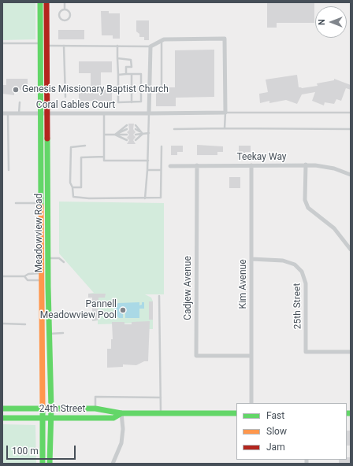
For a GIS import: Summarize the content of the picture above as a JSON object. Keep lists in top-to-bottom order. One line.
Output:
{"streets":{"main road":["Meadowview Road","24th Street"],"street":["Coral Gables Court","Teekay Way","Kim Avenue","Cadjew Avenue","25th Street"]},"crossings":[["Coral Gables Court","Meadowview Road"],["Teekay Way","Kim Avenue"],["Teekay Way","Cadjew Avenue"],["Meadowview Road","24th Street"],["Kim Avenue","Cadjew Avenue"],["Kim Avenue","25th Street"]],"places":["Genesis Missionary Baptist Church","Pannell Meadowview Pool"],"legend":["Fast","Slow","Jam"],"scale_bar":"100 m","north":"left"}
